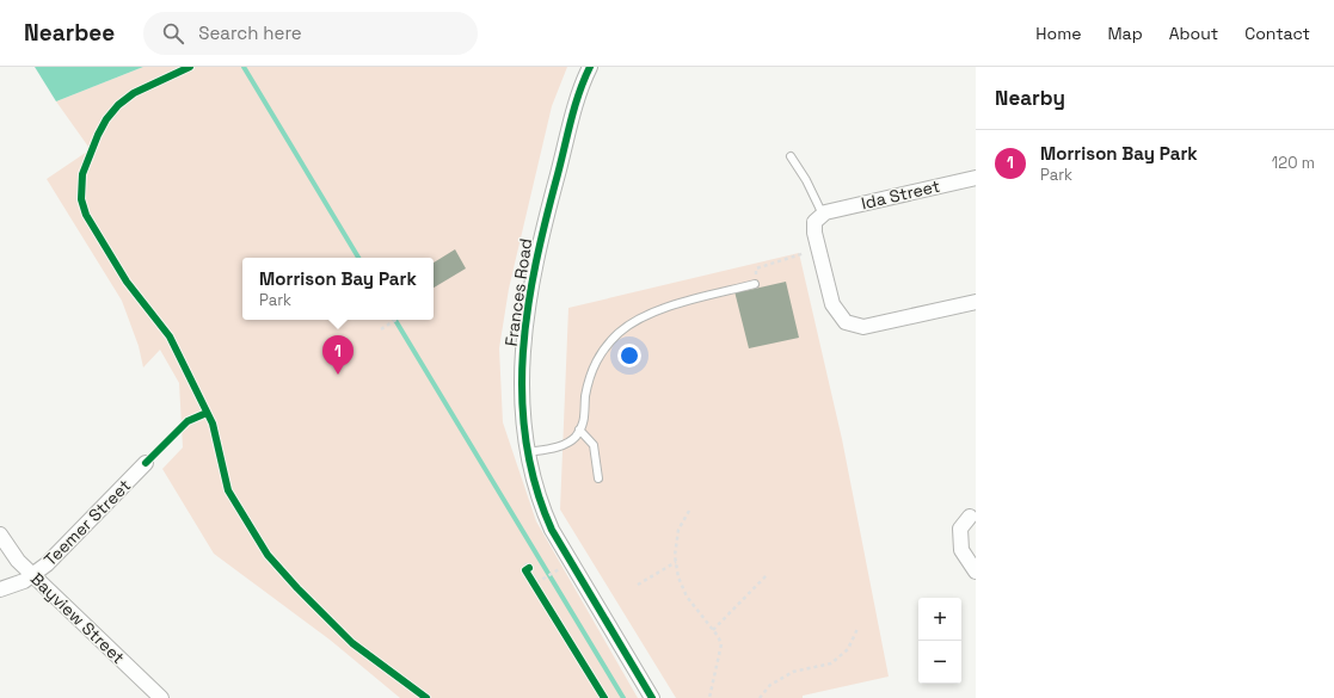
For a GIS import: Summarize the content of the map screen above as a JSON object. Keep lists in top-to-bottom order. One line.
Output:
{"streets":{"street":["Ida Street","Frances Road","Teemer Street","Bayview Street"]},"crossings":[["Teemer Street","Bayview Street"]],"page":{"header":"Nearbee","search":"Search here","nav":["Home","Map","About","Contact"],"heading":"Nearby","list":[{"mark":"1","name":"Morrison Bay Park","note":"Park","value":"120 m"}],"popup":["Morrison Bay Park","Park"],"pins":"1","map_buttons":["+","−"]}}
